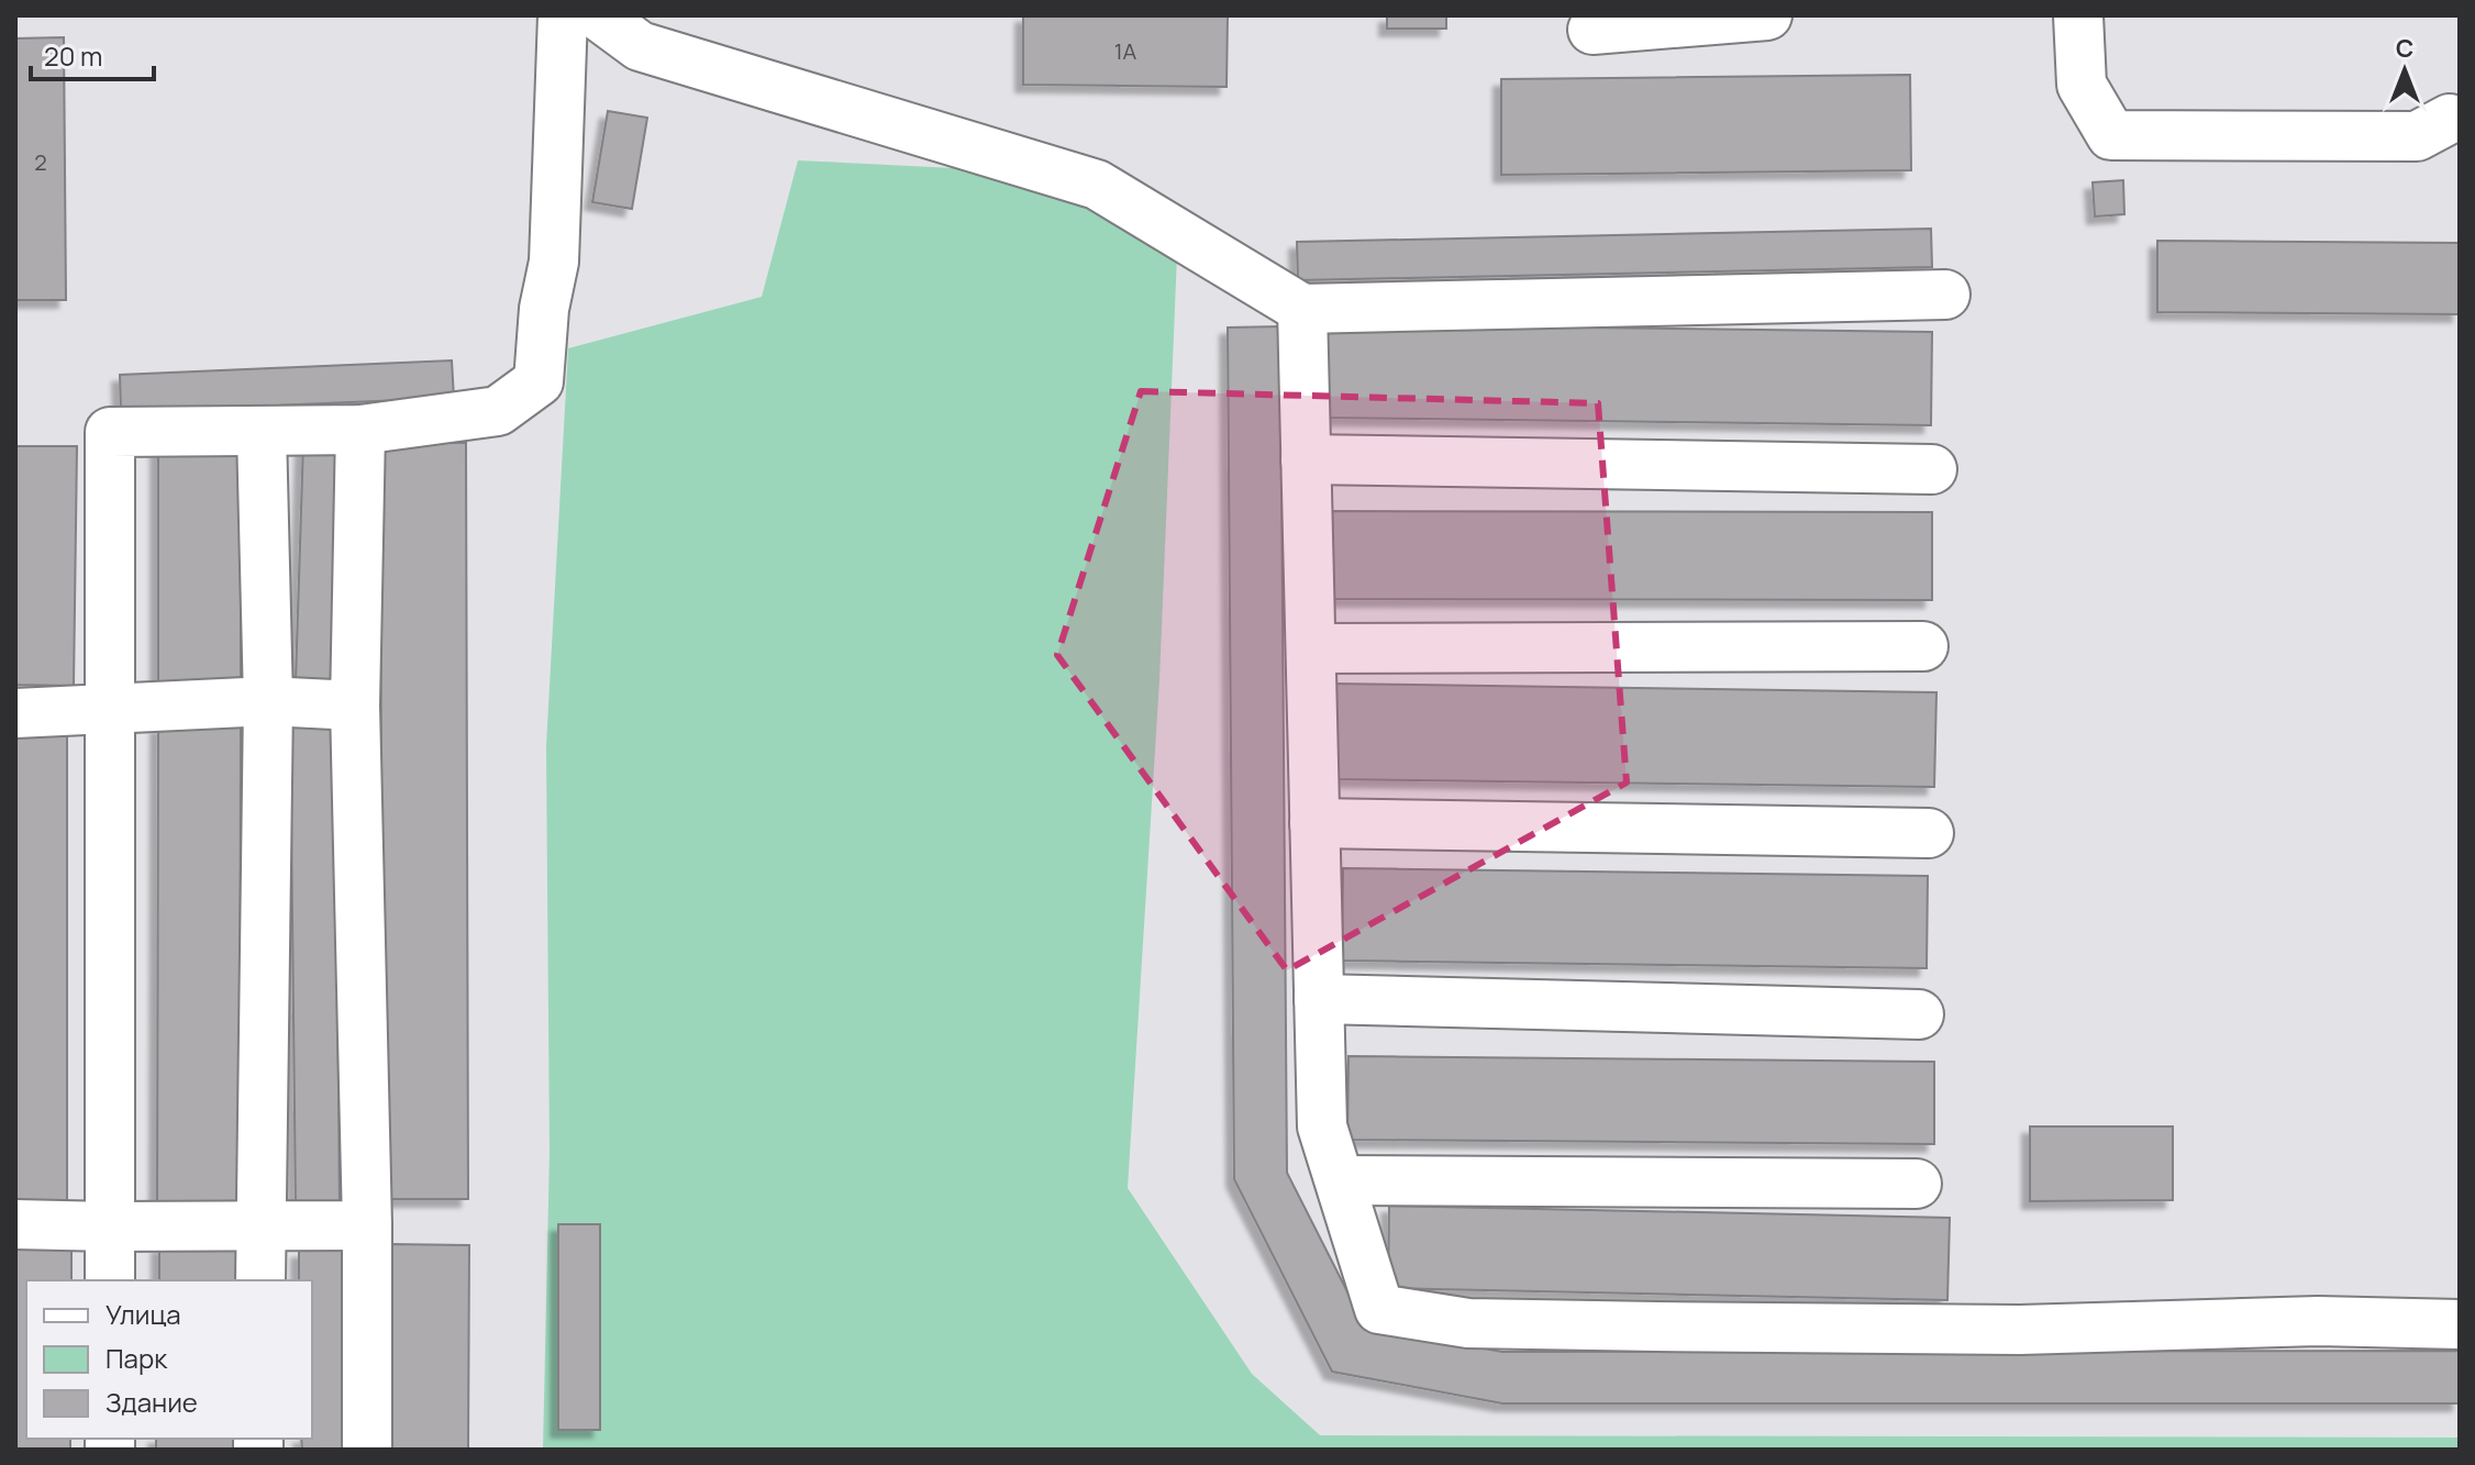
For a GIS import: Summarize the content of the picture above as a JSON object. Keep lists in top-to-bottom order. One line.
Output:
{"house_numbers":["1А","2"],"legend":["Улица","Парк","Здание"],"scale_bar":"20 m","north":"top"}
